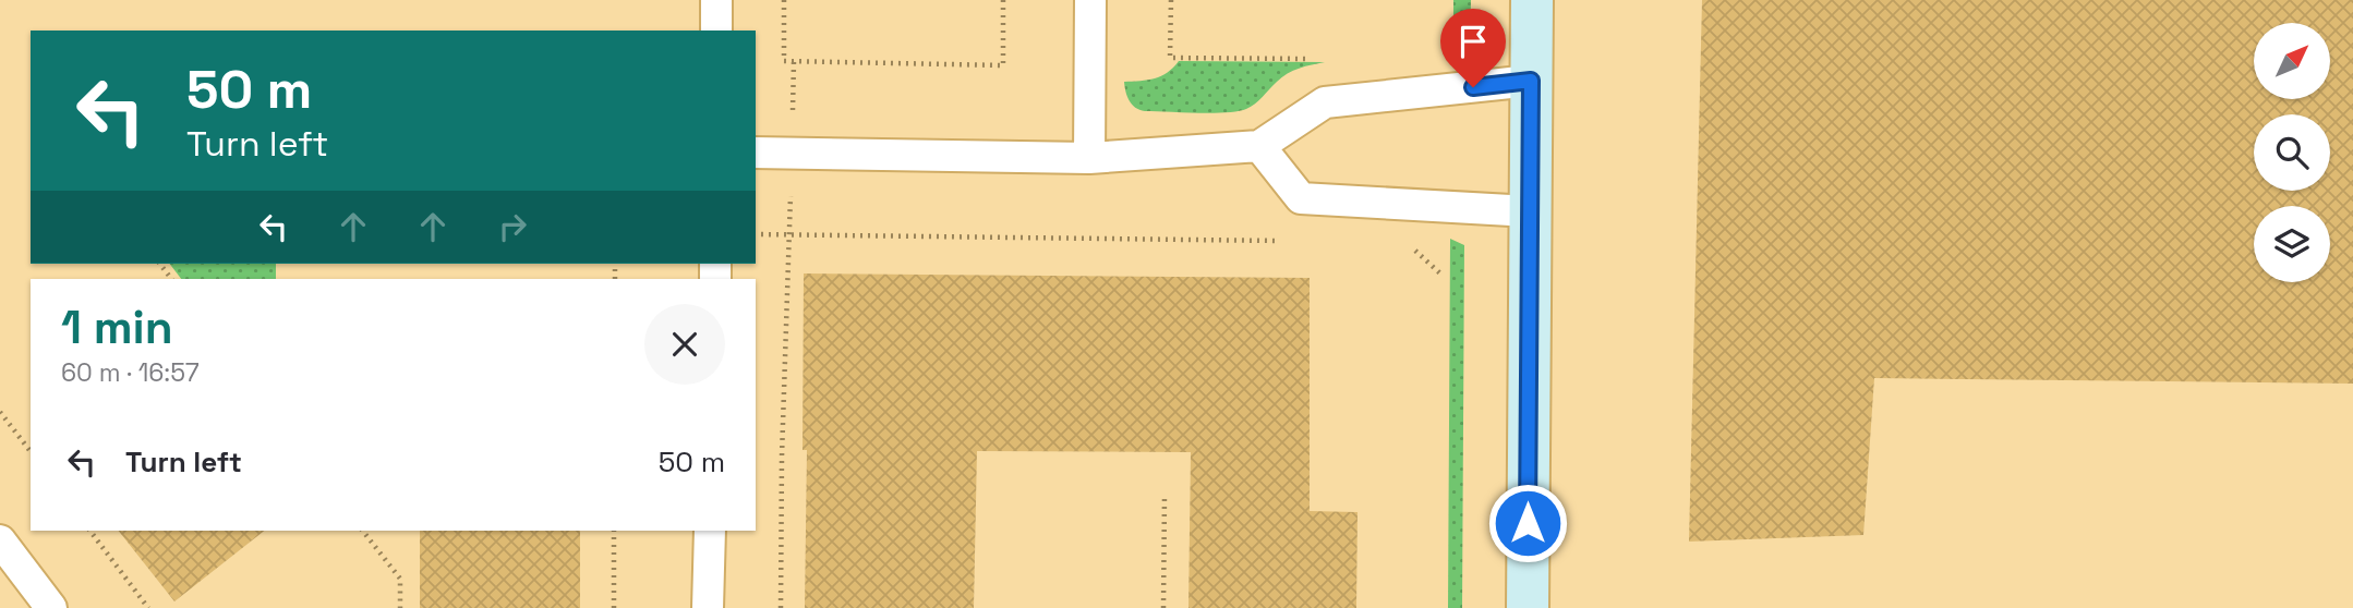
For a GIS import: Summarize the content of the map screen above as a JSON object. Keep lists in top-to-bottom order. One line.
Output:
{"north":"top right","page":{"turn":["50 m","Turn left"],"heading":["1 min","60 m · 16:57"],"list":[{"name":"Turn left","value":"50 m"}]}}
